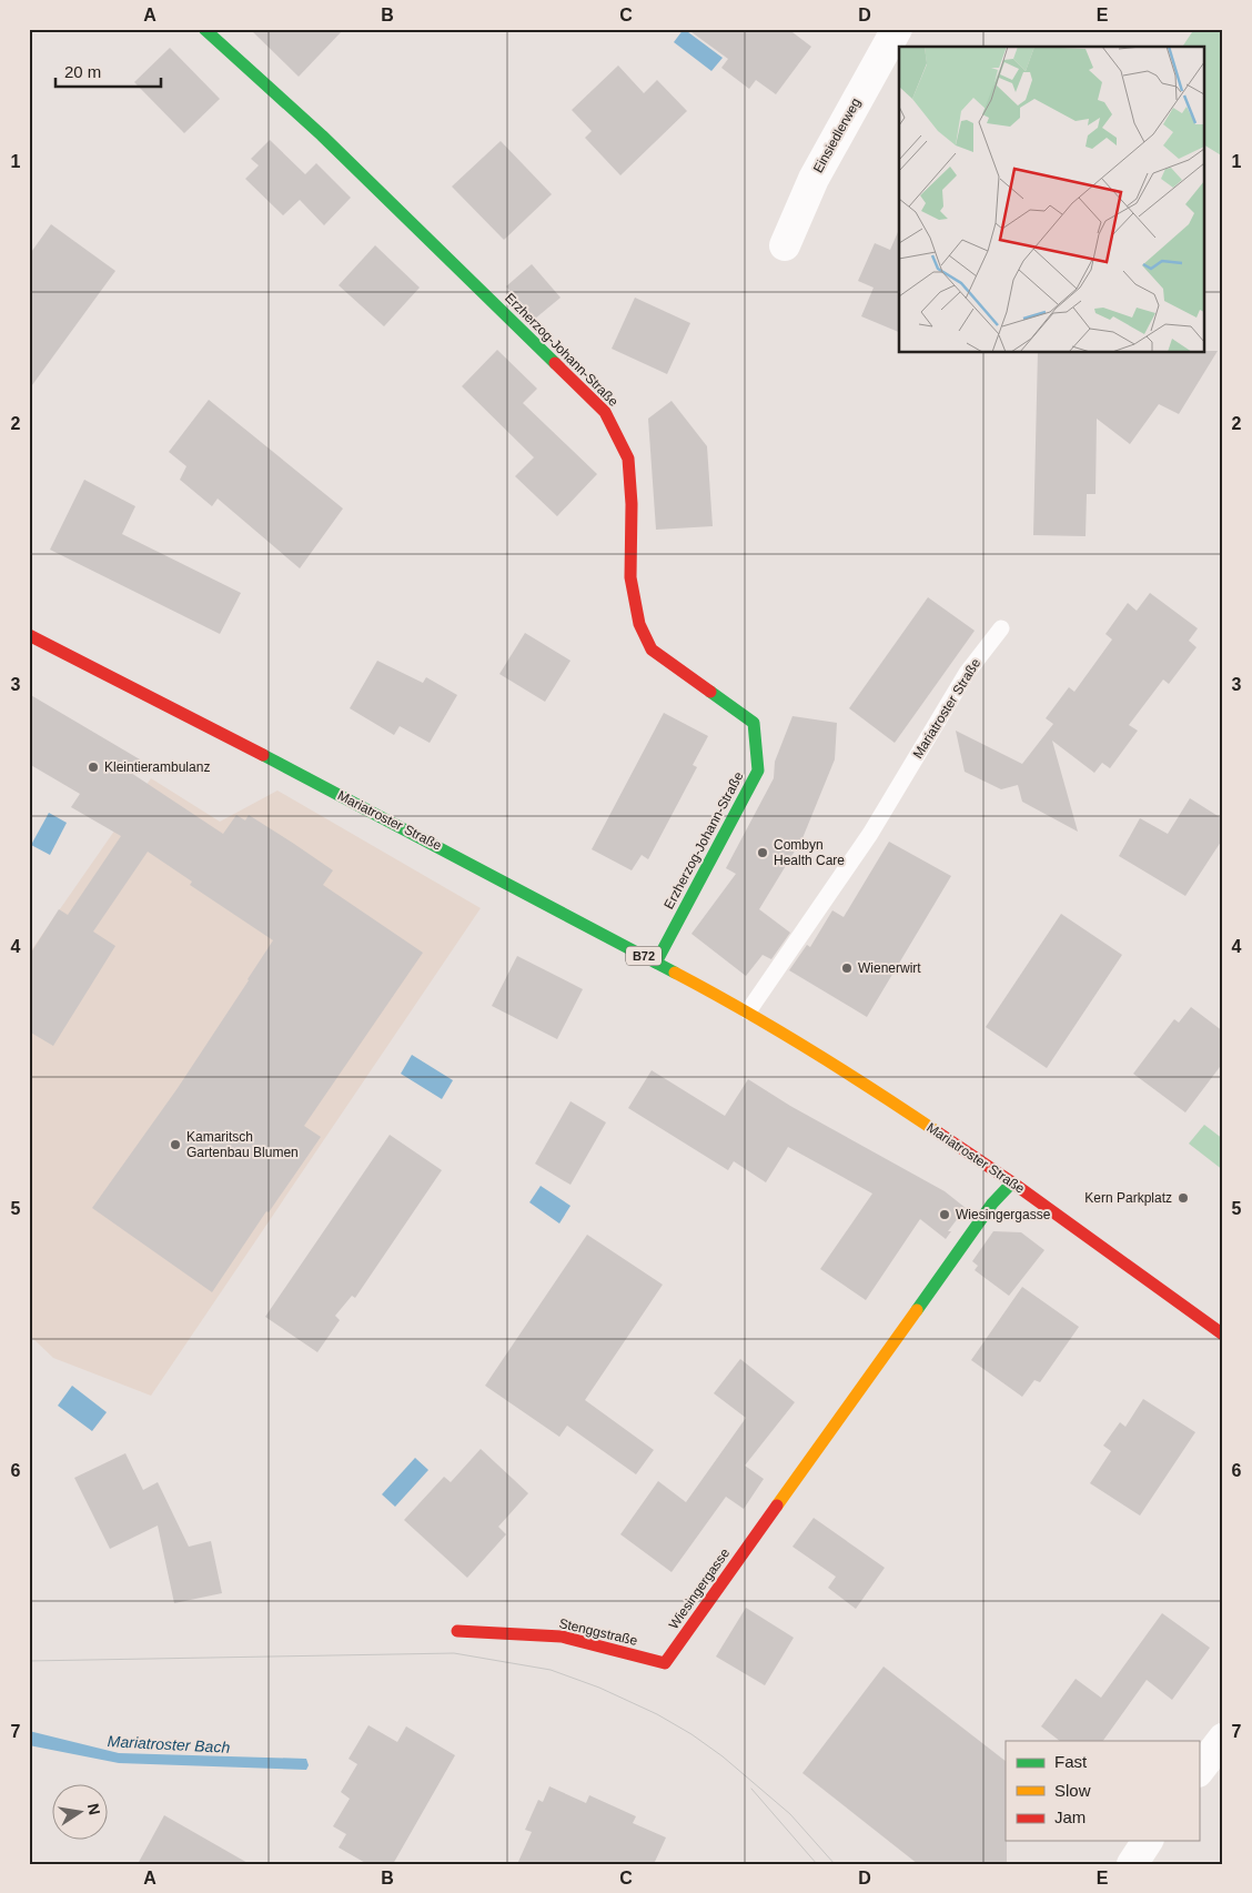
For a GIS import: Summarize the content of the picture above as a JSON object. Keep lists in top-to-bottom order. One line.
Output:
{"streets":{"street":["Einsiedlerweg","Erzherzog-Johann-Straße","Mariatroster Straße","B72","Wiesingergasse","Stenggstraße"]},"crossings":[["Erzherzog-Johann-Straße","Mariatroster Straße"],["Mariatroster Straße","Wiesingergasse"],["Wiesingergasse","Stenggstraße"]],"water":["Mariatroster Bach"],"places":["Kleintierambulanz","Combyn Health Care","Wienerwirt","Kamaritsch Gartenbau Blumen","Kern Parkplatz","Wiesingergasse"],"legend":["Fast","Slow","Jam"],"scale_bar":"20 m","north":"right","grid":{"columns":["A","B","C","D","E"],"rows":["1","2","3","4","5","6","7"]}}
